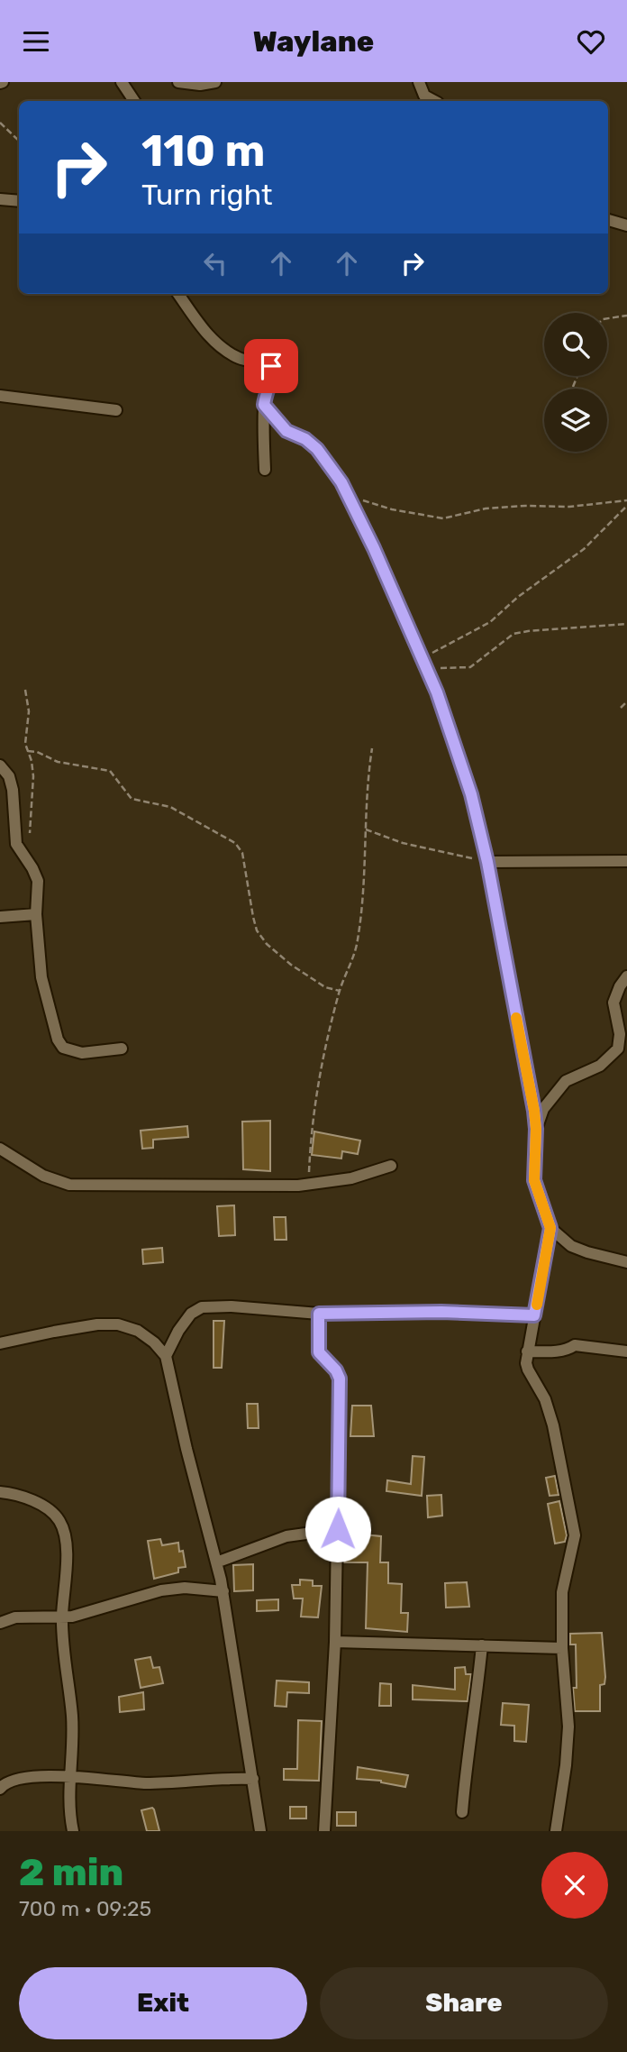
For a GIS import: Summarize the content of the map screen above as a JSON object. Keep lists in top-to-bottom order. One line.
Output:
{"page":{"header":"Waylane","turn":["110 m","Turn right"],"heading":["2 min","700 m · 09:25"],"buttons":["Exit","Share"]}}
